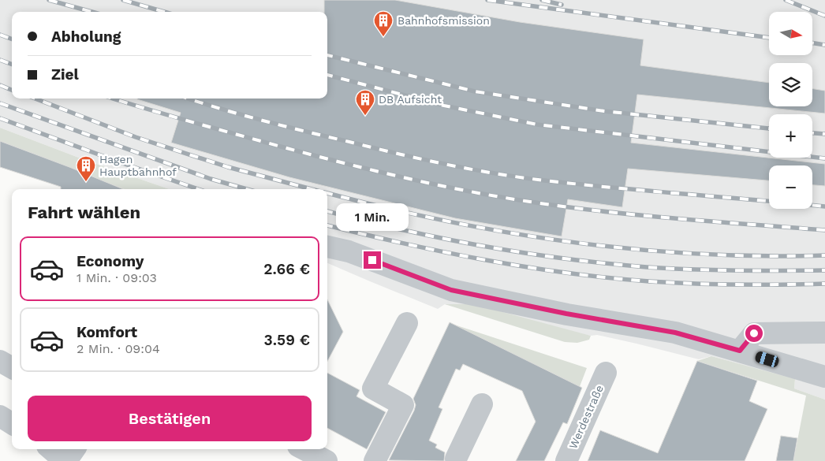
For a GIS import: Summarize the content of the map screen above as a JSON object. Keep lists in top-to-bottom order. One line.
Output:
{"streets":{"street":["Werdestraße"]},"places":{"building":["Bahnhofsmission","DB Aufsicht","Hagen Hauptbahnhof"]},"north":"right","page":{"map_buttons":["+","−"],"banner":["Abholung","Ziel"],"heading":"Fahrt wählen","bubble":"1 Min.","list":[{"name":"Economy","note":"1 Min. · 09:03","value":"2.66 €"},{"name":"Komfort","note":"2 Min. · 09:04","value":"3.59 €"}],"buttons":"Bestätigen"}}
